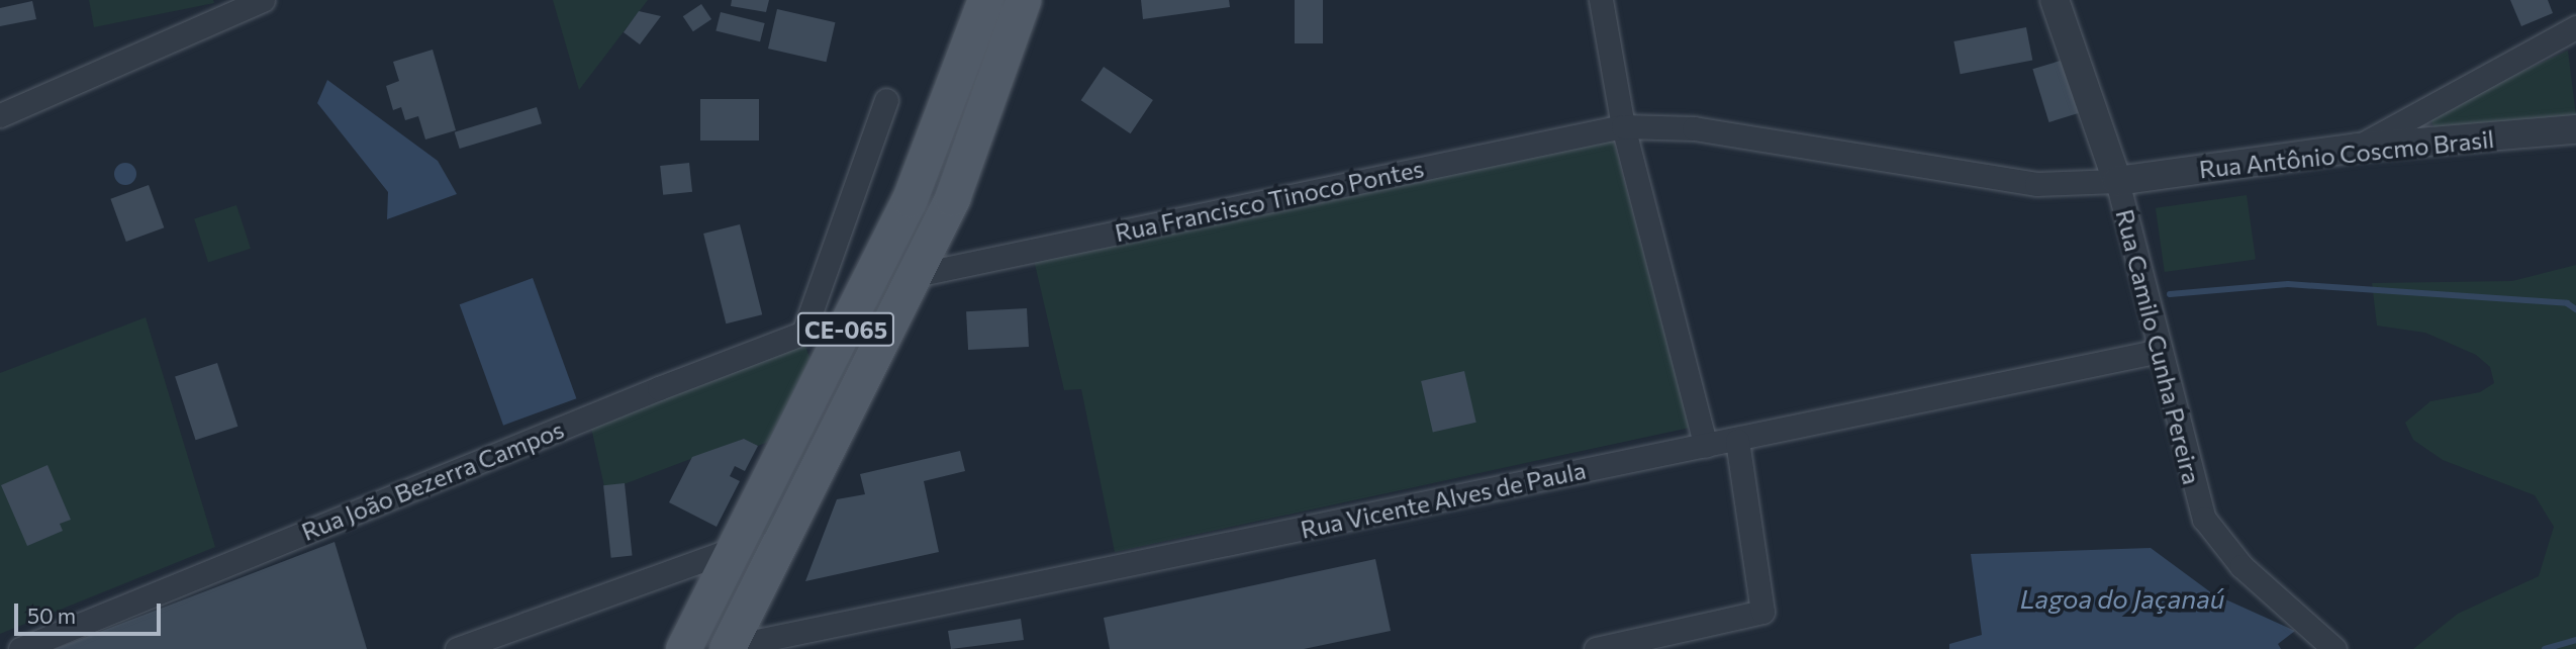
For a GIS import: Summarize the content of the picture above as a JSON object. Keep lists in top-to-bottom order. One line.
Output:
{"streets":{"main road":["CE-065"],"street":["Rua Antônio Coscmo Brasil","Rua Francisco Tinoco Pontes","Rua Camilo Cunha Pereira","Rua João Bezerra Campos","Rua Vicente Alves de Paula"]},"crossings":[["Rua Antônio Coscmo Brasil","Rua Francisco Tinoco Pontes"],["Rua Antônio Coscmo Brasil","Rua Camilo Cunha Pereira"],["Rua Francisco Tinoco Pontes","CE-065"],["Rua Francisco Tinoco Pontes","Rua Camilo Cunha Pereira"],["CE-065","Rua João Bezerra Campos"],["CE-065","Rua Vicente Alves de Paula"],["Rua Camilo Cunha Pereira","Rua Vicente Alves de Paula"]],"water":["Lagoa do Jaçanaú"],"scale_bar":"50 m"}
